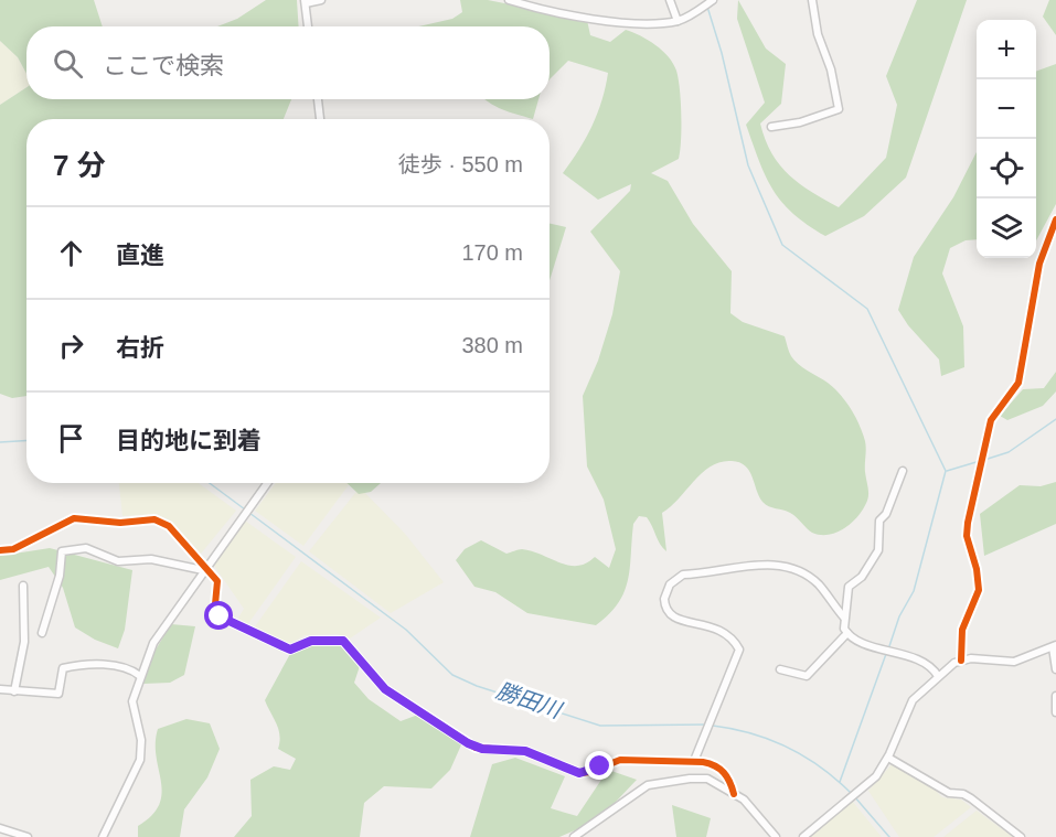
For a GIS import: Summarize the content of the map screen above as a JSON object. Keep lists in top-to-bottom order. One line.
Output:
{"water":["勝田川"],"page":{"map_buttons":["+","−"],"search":"ここで検索","heading":["7 分","徒歩 · 550 m"],"list":[["直進","170 m"],["右折","380 m"],"目的地に到着"]}}
